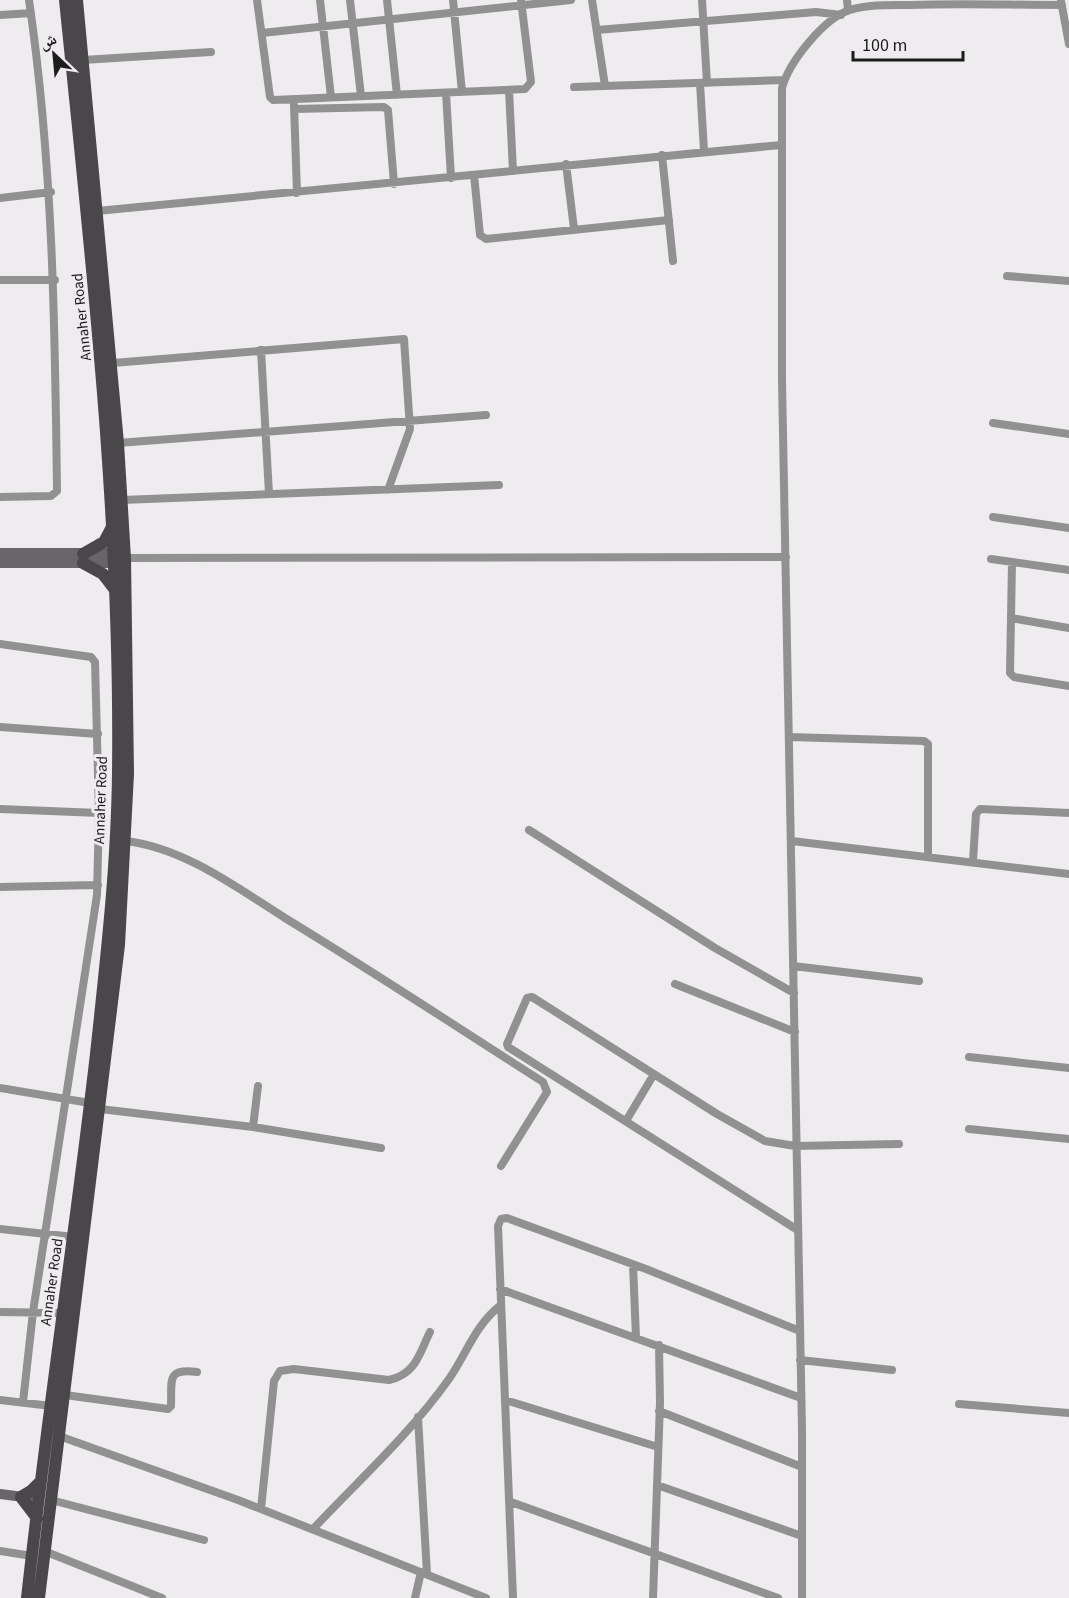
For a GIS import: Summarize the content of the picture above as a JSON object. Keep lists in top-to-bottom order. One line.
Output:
{"streets":{"main road":["Annaher Road"]},"scale_bar":"100 m","north":"top left"}
